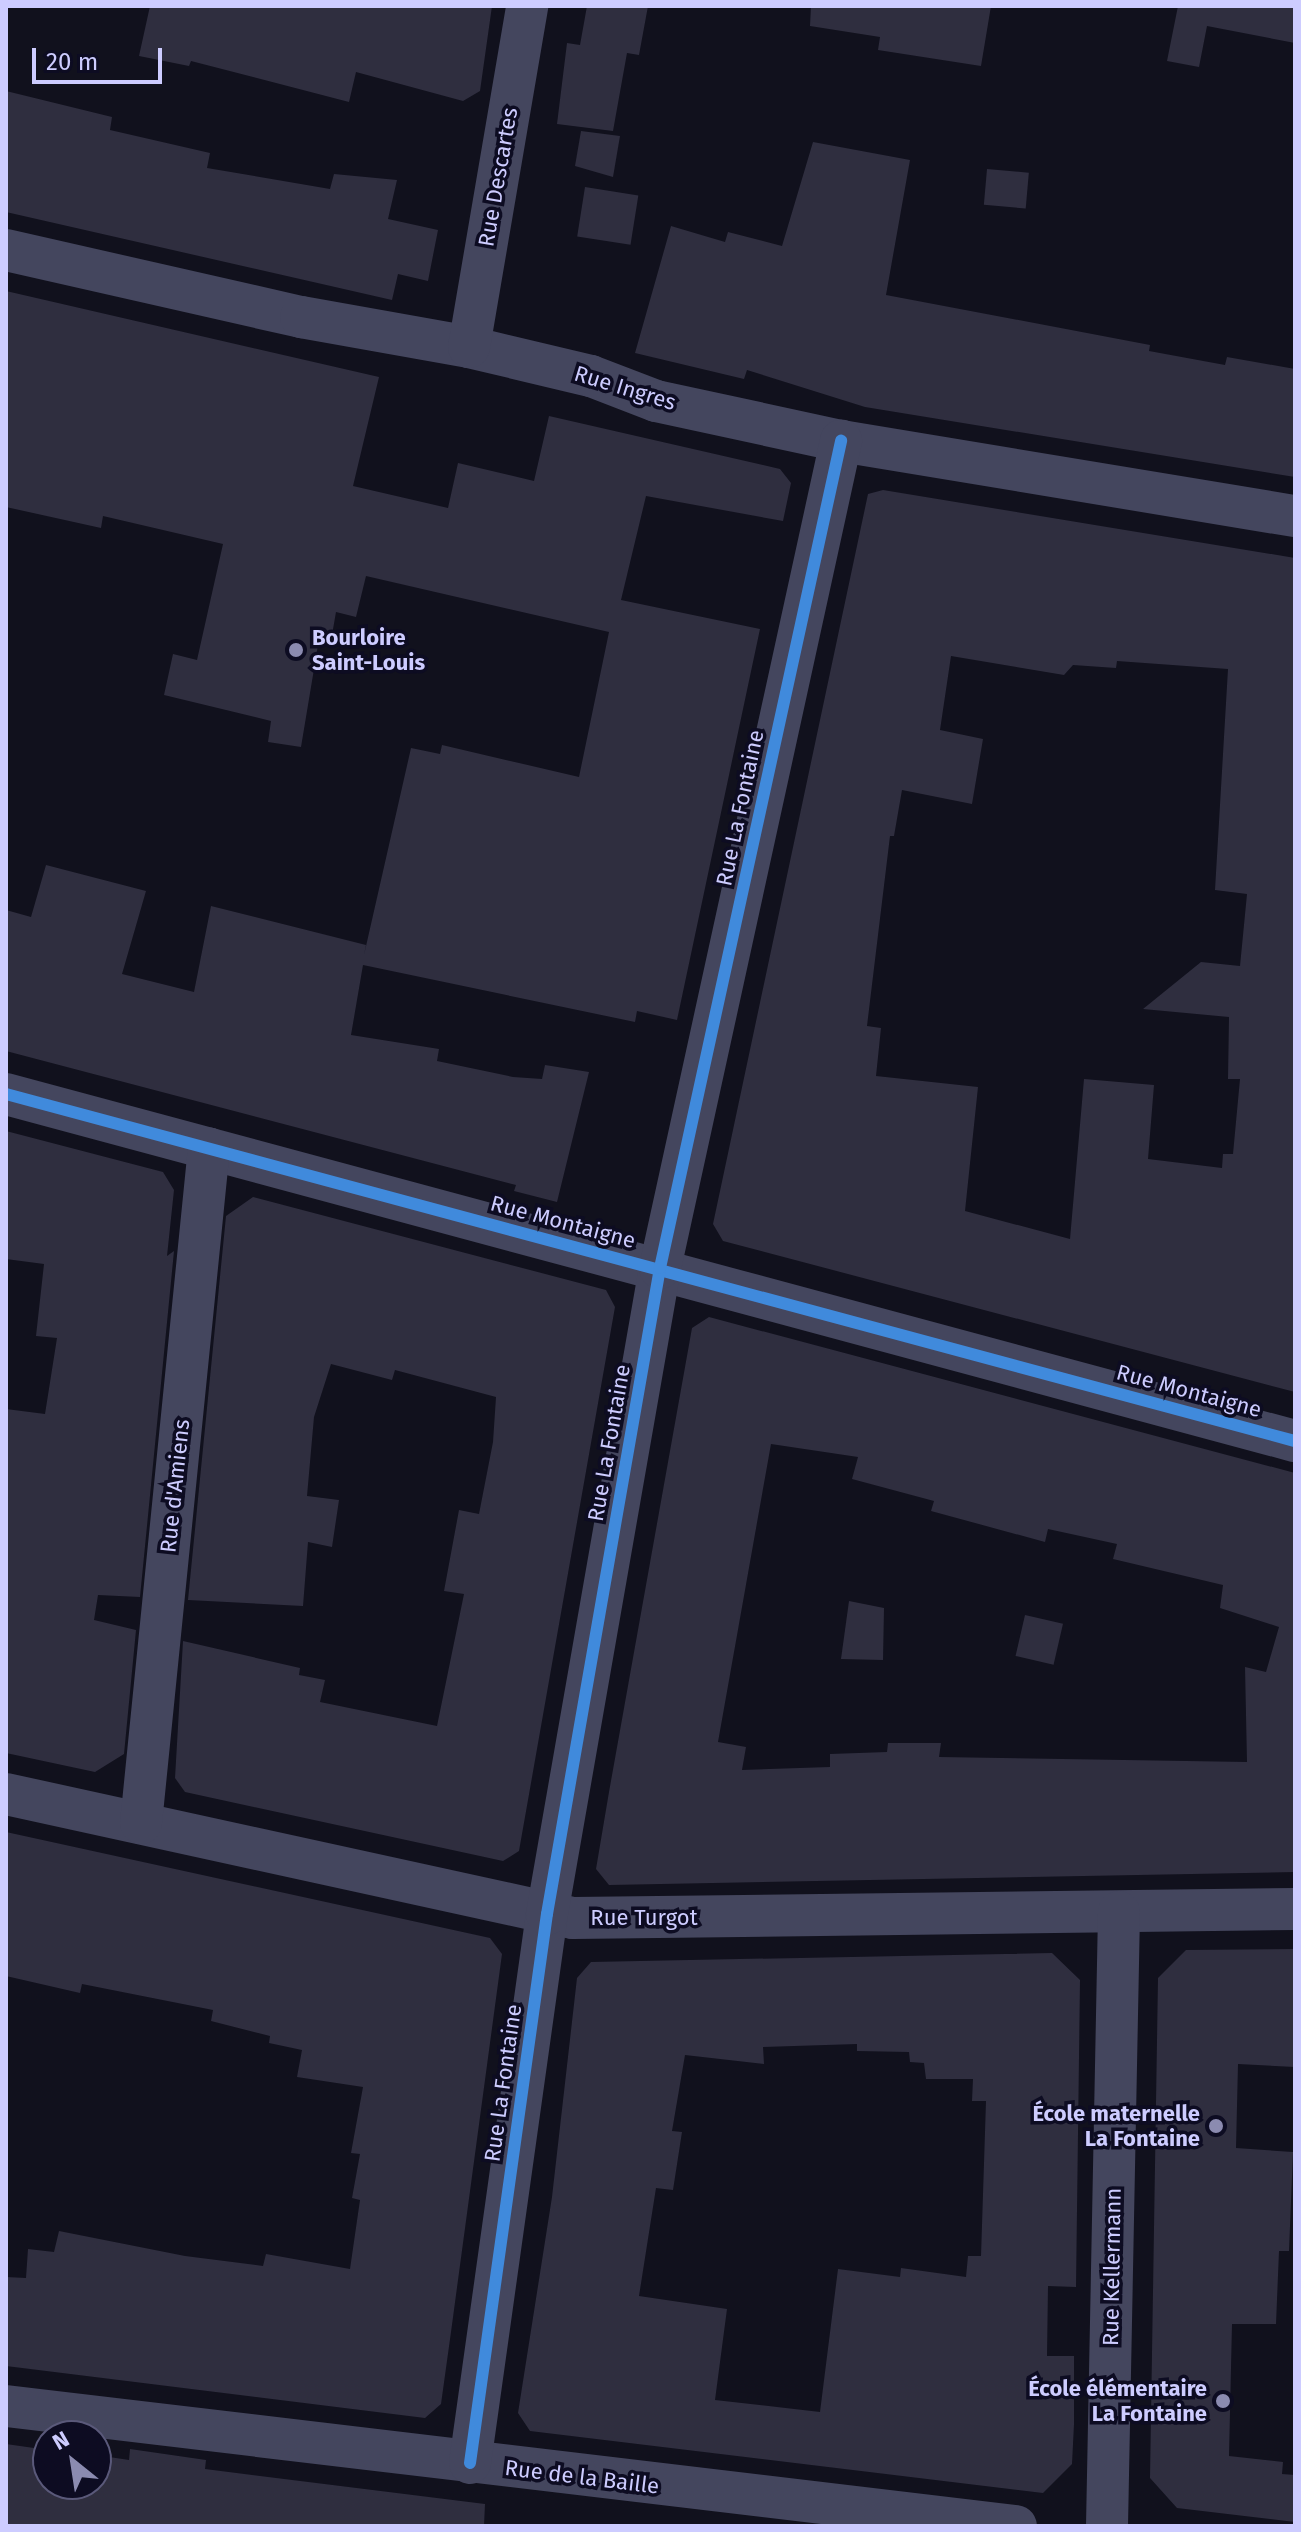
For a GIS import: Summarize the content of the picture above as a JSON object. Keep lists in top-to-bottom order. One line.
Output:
{"streets":{"street":["Rue Descartes","Rue Ingres","Rue La Fontaine","Rue Montaigne","Rue d'Amiens","Rue Turgot","Rue Kellermann","Rue de la Baille"]},"crossings":[["Rue Descartes","Rue Ingres"],["Rue Ingres","Rue La Fontaine"],["Rue La Fontaine","Rue Montaigne"],["Rue La Fontaine","Rue Turgot"],["Rue La Fontaine","Rue de la Baille"],["Rue Montaigne","Rue d'Amiens"],["Rue d'Amiens","Rue Turgot"],["Rue Turgot","Rue Kellermann"]],"places":["Bourloire Saint-Louis","École maternelle La Fontaine","École élémentaire La Fontaine"],"scale_bar":"20 m","north":"top left"}
